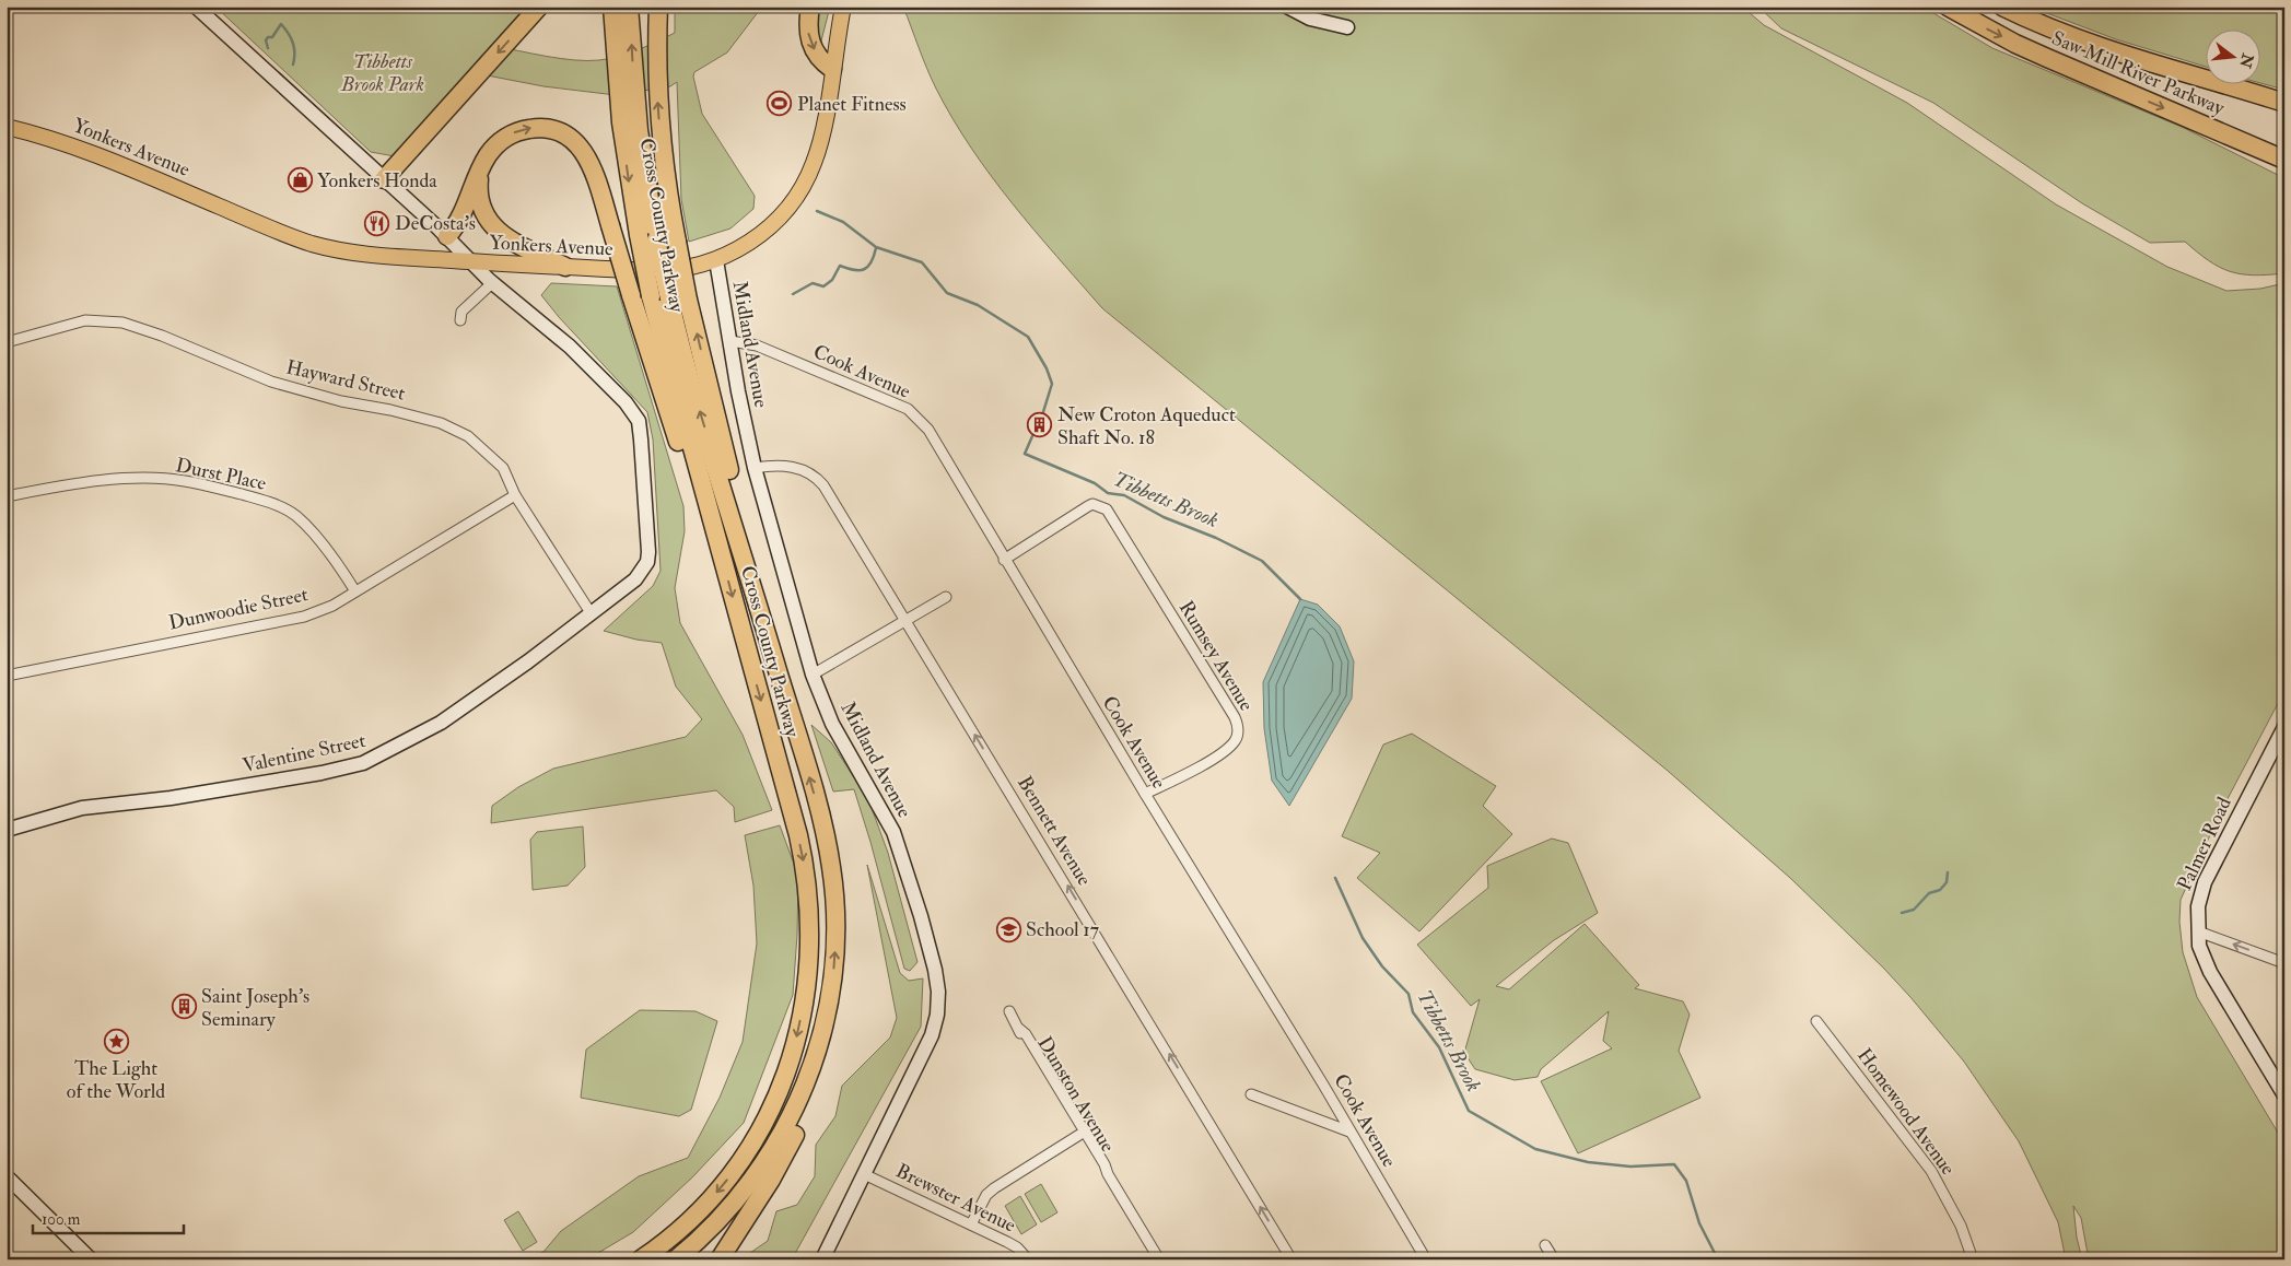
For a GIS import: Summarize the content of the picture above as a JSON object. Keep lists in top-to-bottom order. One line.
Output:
{"streets":{"highway":["Saw Mill River Parkway","Cross County Parkway"],"main road":["Yonkers Avenue"],"street":["Midland Avenue","Cook Avenue","Hayward Street","Durst Place","Dunwoodie Street","Rumsey Avenue","Valentine Street","Bennett Avenue","Palmer Road","Dunston Avenue","Homewood Avenue","Brewster Avenue"]},"crossings":[["Yonkers Avenue","Midland Avenue"],["Midland Avenue","Cook Avenue"],["Midland Avenue","Bennett Avenue"],["Midland Avenue","Brewster Avenue"],["Cook Avenue","Rumsey Avenue"],["Hayward Street","Dunwoodie Street"],["Hayward Street","Valentine Street"],["Durst Place","Dunwoodie Street"]],"one_way":["Bennett Avenue"],"water":["Tibbetts Brook"],"parks":["Tibbetts Brook Park"],"places":{"sports":["Planet Fitness"],"shop":["Yonkers Honda"],"restaurant":["DeCosta's"],"building":["New Croton Aqueduct Shaft No. 18","Saint Joseph's Seminary"],"school or university":["School 17"],"place":["The Light of the World"]},"scale_bar":"100 m","north":"right"}
